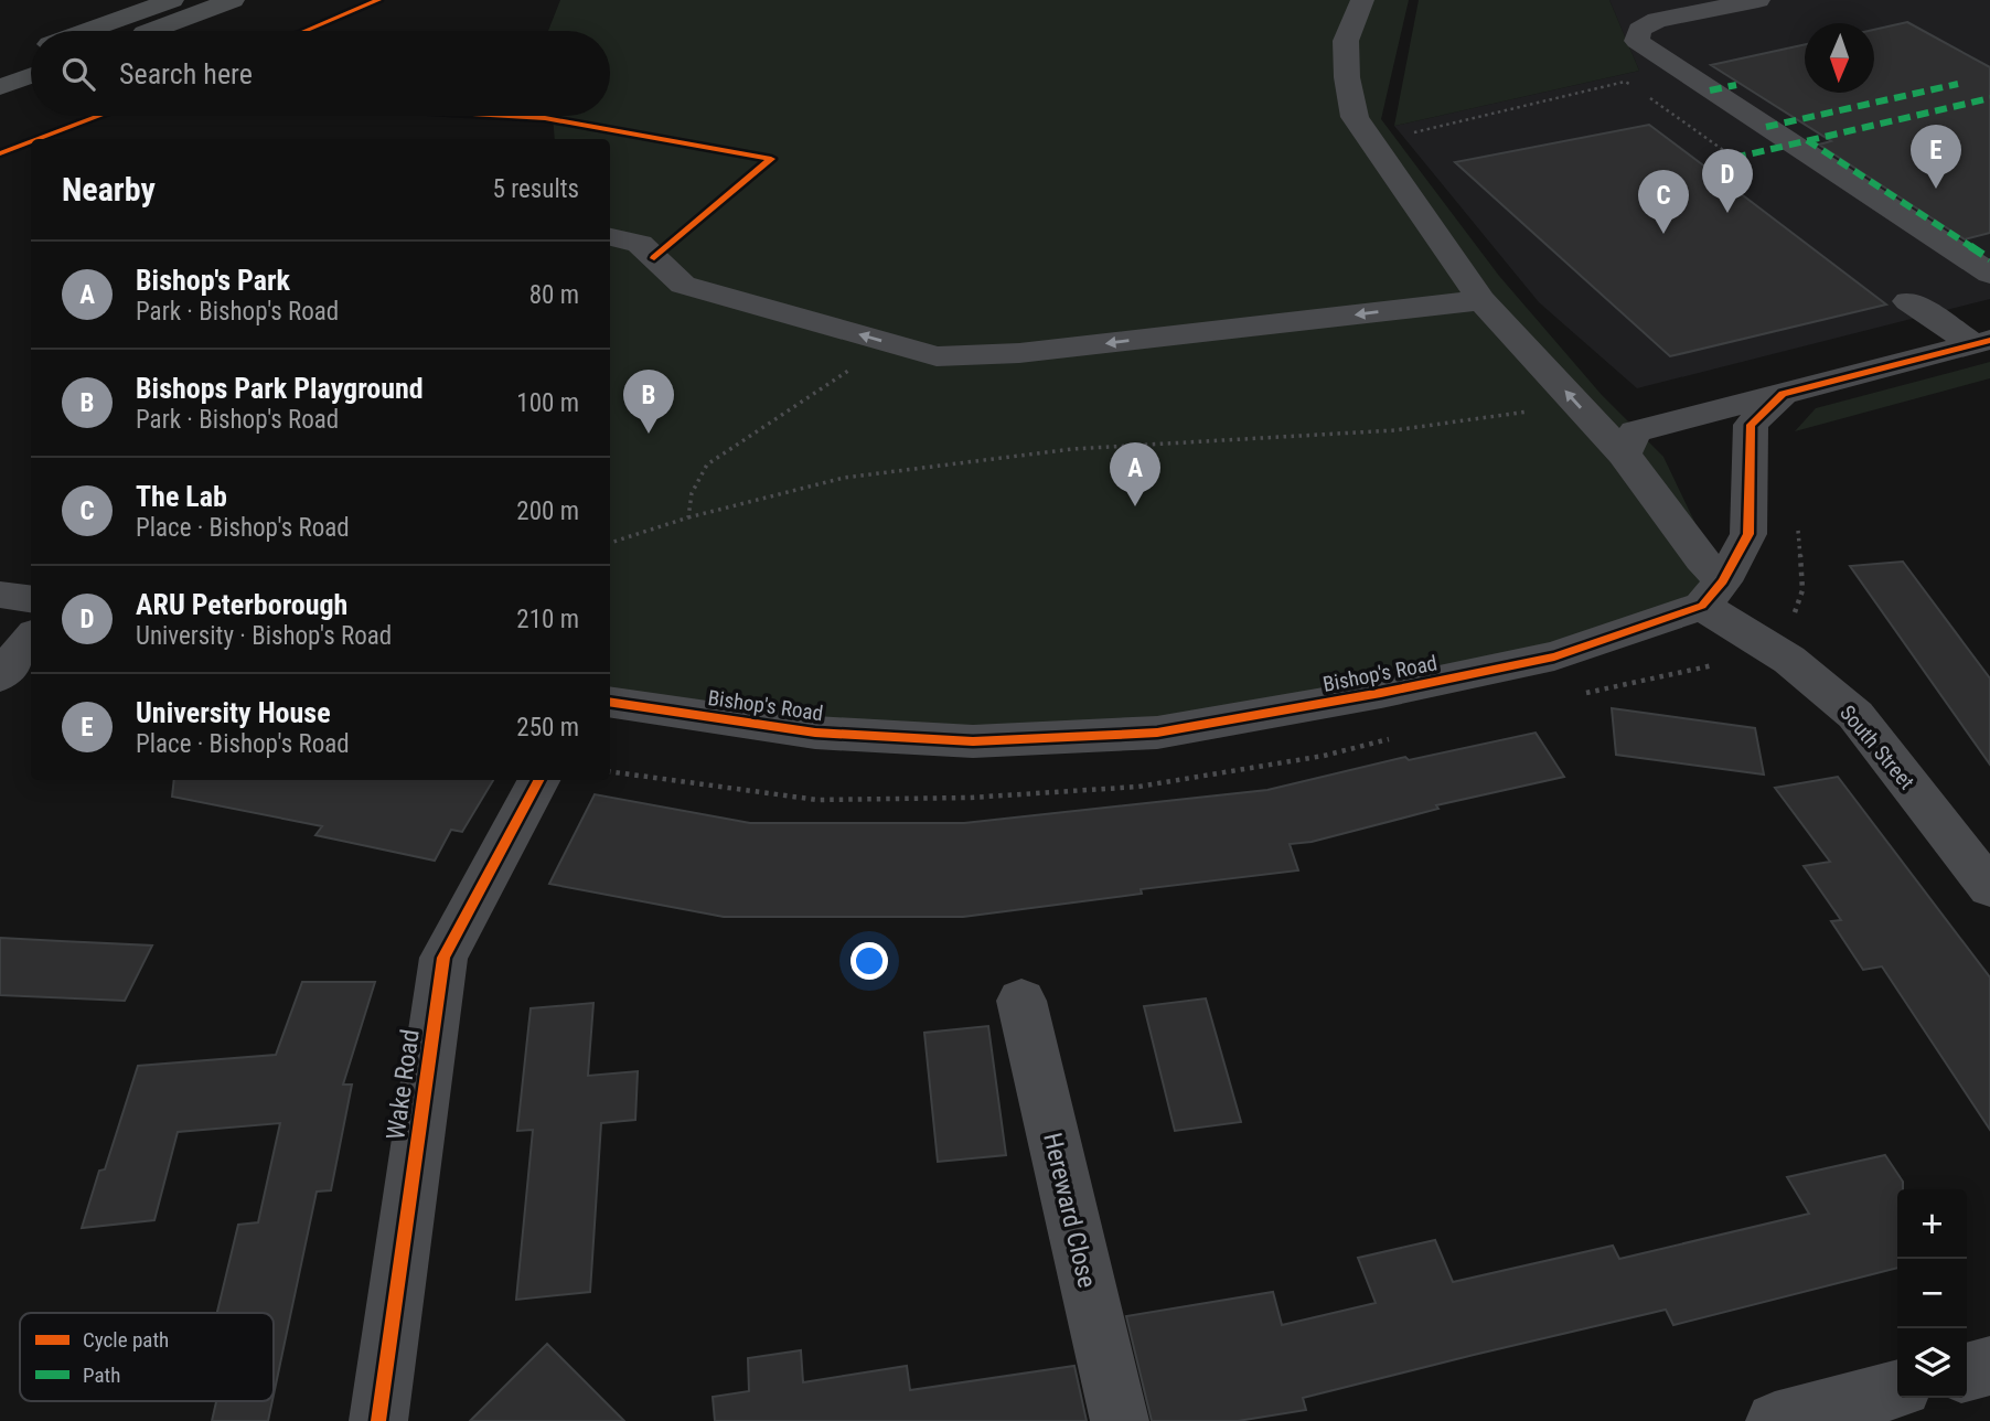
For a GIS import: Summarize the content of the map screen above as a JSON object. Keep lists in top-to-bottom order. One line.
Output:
{"streets":{"street":["Bishop's Road","South Street","Wake Road","Hereward Close"]},"crossings":[["Bishop's Road","South Street"]],"legend":["Cycle path","Path"],"north":"bottom","page":{"search":"Search here","pins":["E","D","C","B","A"],"heading":["Nearby","5 results"],"list":[{"mark":"A","name":"Bishop's Park","note":"Park · Bishop's Road","value":"80 m"},{"mark":"B","name":"Bishops Park Playground","note":"Park · Bishop's Road","value":"100 m"},{"mark":"C","name":"The Lab","note":"Place · Bishop's Road","value":"200 m"},{"mark":"D","name":"ARU Peterborough","note":"University · Bishop's Road","value":"210 m"},{"mark":"E","name":"University House","note":"Place · Bishop's Road","value":"250 m"}],"map_buttons":["+","−"]}}
